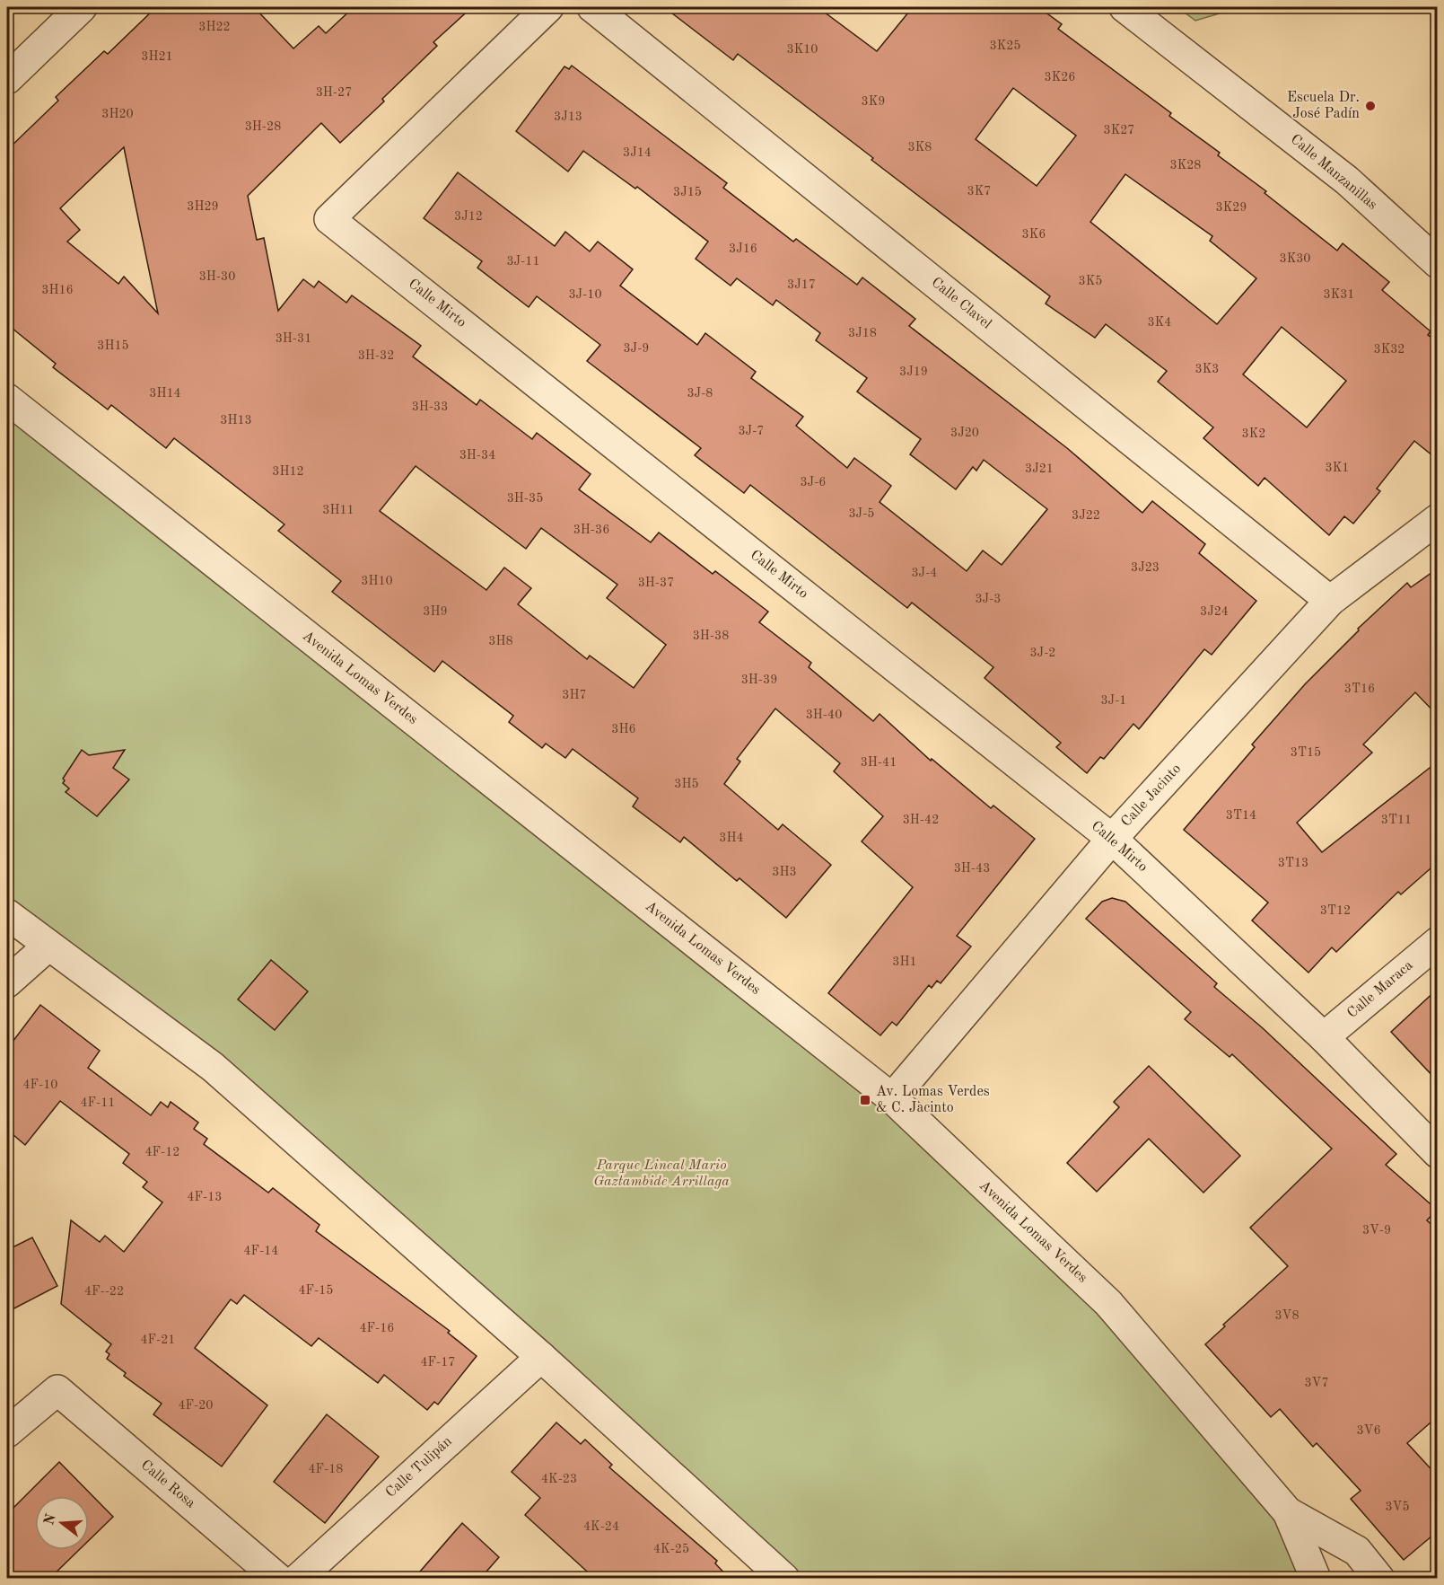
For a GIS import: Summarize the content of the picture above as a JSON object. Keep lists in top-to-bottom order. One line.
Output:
{"streets":{"street":["Calle Manzanillas","Calle Mirto","Calle Clavel","Avenida Lomas Verdes","Calle Jacinto","Calle Maraca","Calle Tulipán","Calle Rosa"]},"crossings":[["Calle Mirto","Calle Jacinto"],["Calle Mirto","Calle Maraca"],["Calle Clavel","Calle Jacinto"],["Avenida Lomas Verdes","Calle Jacinto"]],"parks":["Parque Lineal Mario Gaztambide Arrillaga"],"places":{"other":["Escuela Dr. José Padín"],"transit":["Av. Lomas Verdes & C. Jacinto"]},"house_numbers":["3H22","3K25","3K10","3H21","3K26","3H-27","3K9","3H20","3J13","3H-28","3K27","3K8","3J14","3K28","3K7","3J15","3H29","3K29","3J12","3K6","3J16","3K30","3J-11","3H-30","3K5","3J17","3H16","3J-10","3K31","3K4","3J18","3H-31","3H15","3J-9","3K32","3H-32","3K3","3J19","3H14","3J-8","3H-33","3H13","3J-7","3J20","3K2","3H-34","3K1","3J21","3H12","3J-6","3H-35","3H11","3J-5","3J22","3H-36","3J23","3J-4","3H10","3H-37","3J-3","3H9","3J24","3H-38","3H8","3J-2","3H-39","3T16","3H7","3J-1","3H-40","3H6","3T15","3H-41","3H5","3T14","3H-42","3T11","3H4","3T13","3H-43","3H3","3T12","3H1","4F-10","4F-11","4F-12","4F-13","3V-9","4F-14","4F-15","4F--22","3V8","4F-16","4F-21","4F-17","3V7","4F-20","3V6","4F-18","4K-23","3V5","4K-24","4K-25"],"north":"left"}
